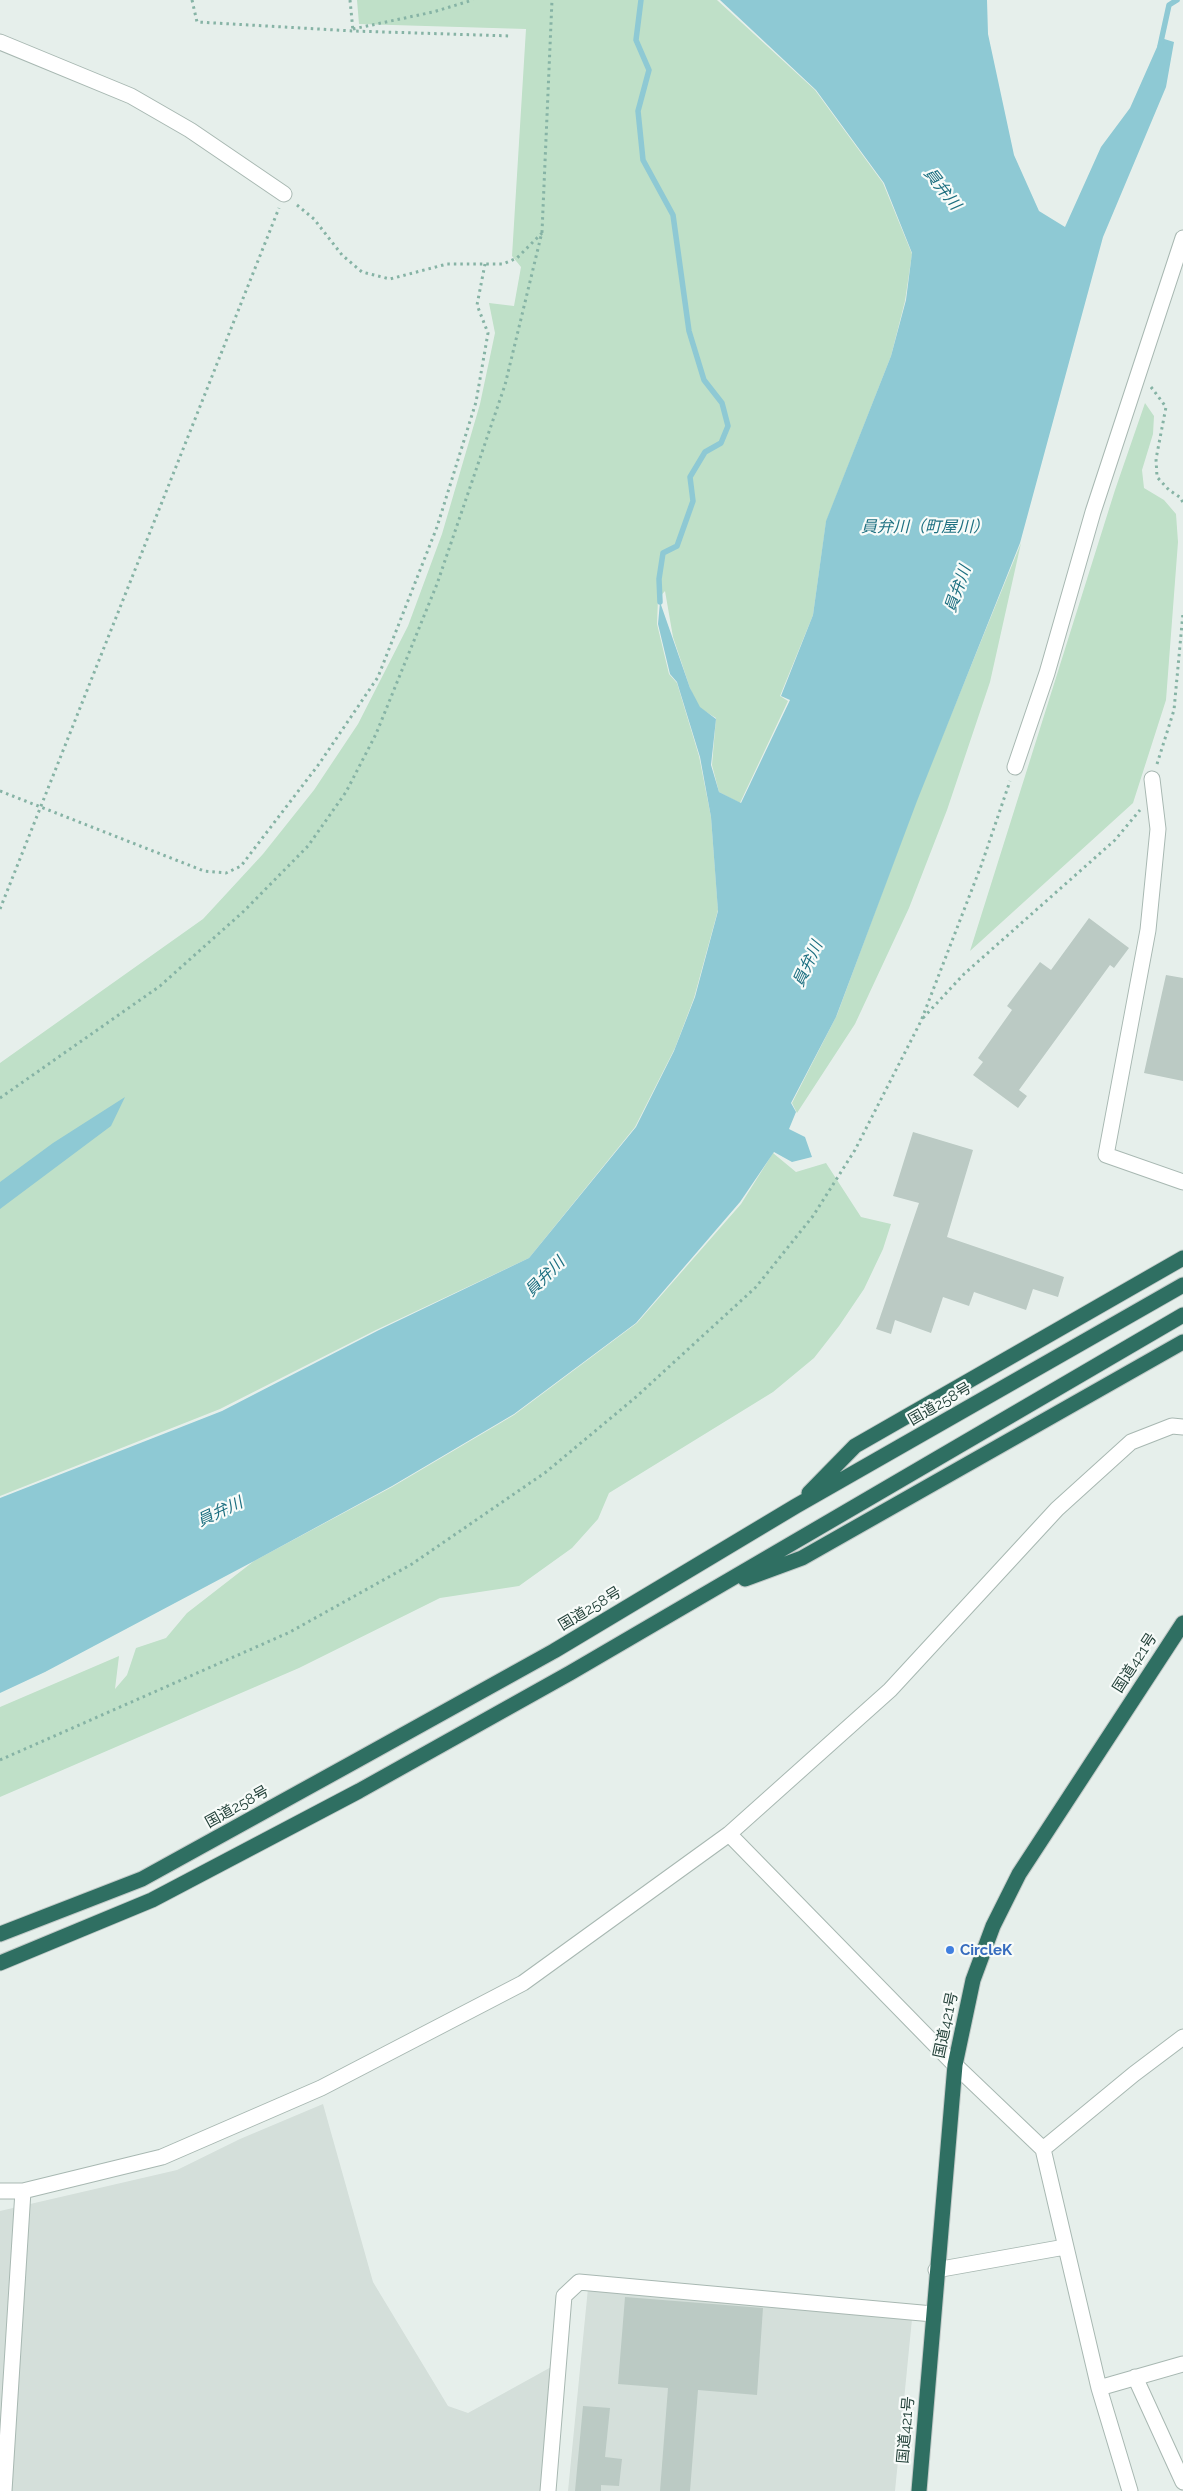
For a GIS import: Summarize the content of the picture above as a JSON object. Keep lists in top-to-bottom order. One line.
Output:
{"streets":{"highway":["国道258号","国道421号"]},"water":["員弁川","員弁川（町屋川）"],"places":["CircleK"]}
